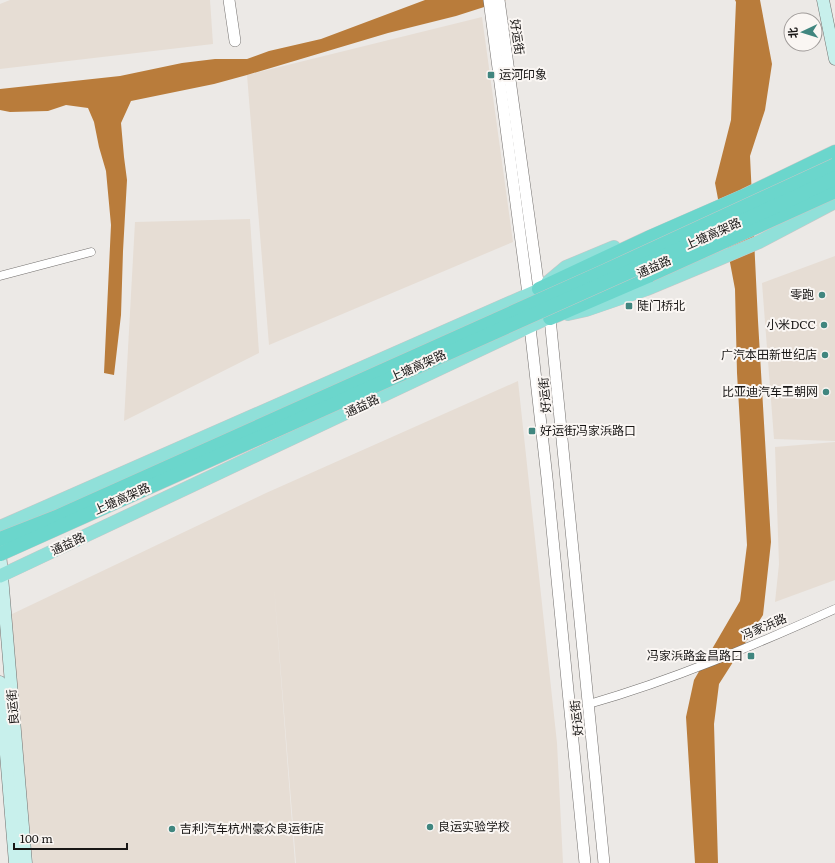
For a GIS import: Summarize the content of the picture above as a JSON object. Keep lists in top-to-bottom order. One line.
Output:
{"streets":{"highway":["上塘高架路"],"main road":["通益路","良运街"],"street":["好运街","冯家浜路"]},"crossings":[["好运街","通益路"],["好运街","冯家浜路"],["上塘高架路","良运街"],["通益路","良运街"]],"places":{"transit":["运河印象","陡门桥北","好运街冯家浜路口","冯家浜路金昌路口"],"other":["零跑","小米DCC","广汽本田新世纪店","比亚迪汽车王朝网","良运实验学校","吉利汽车杭州豪众良运街店"]},"scale_bar":"100 m","north":"left"}
